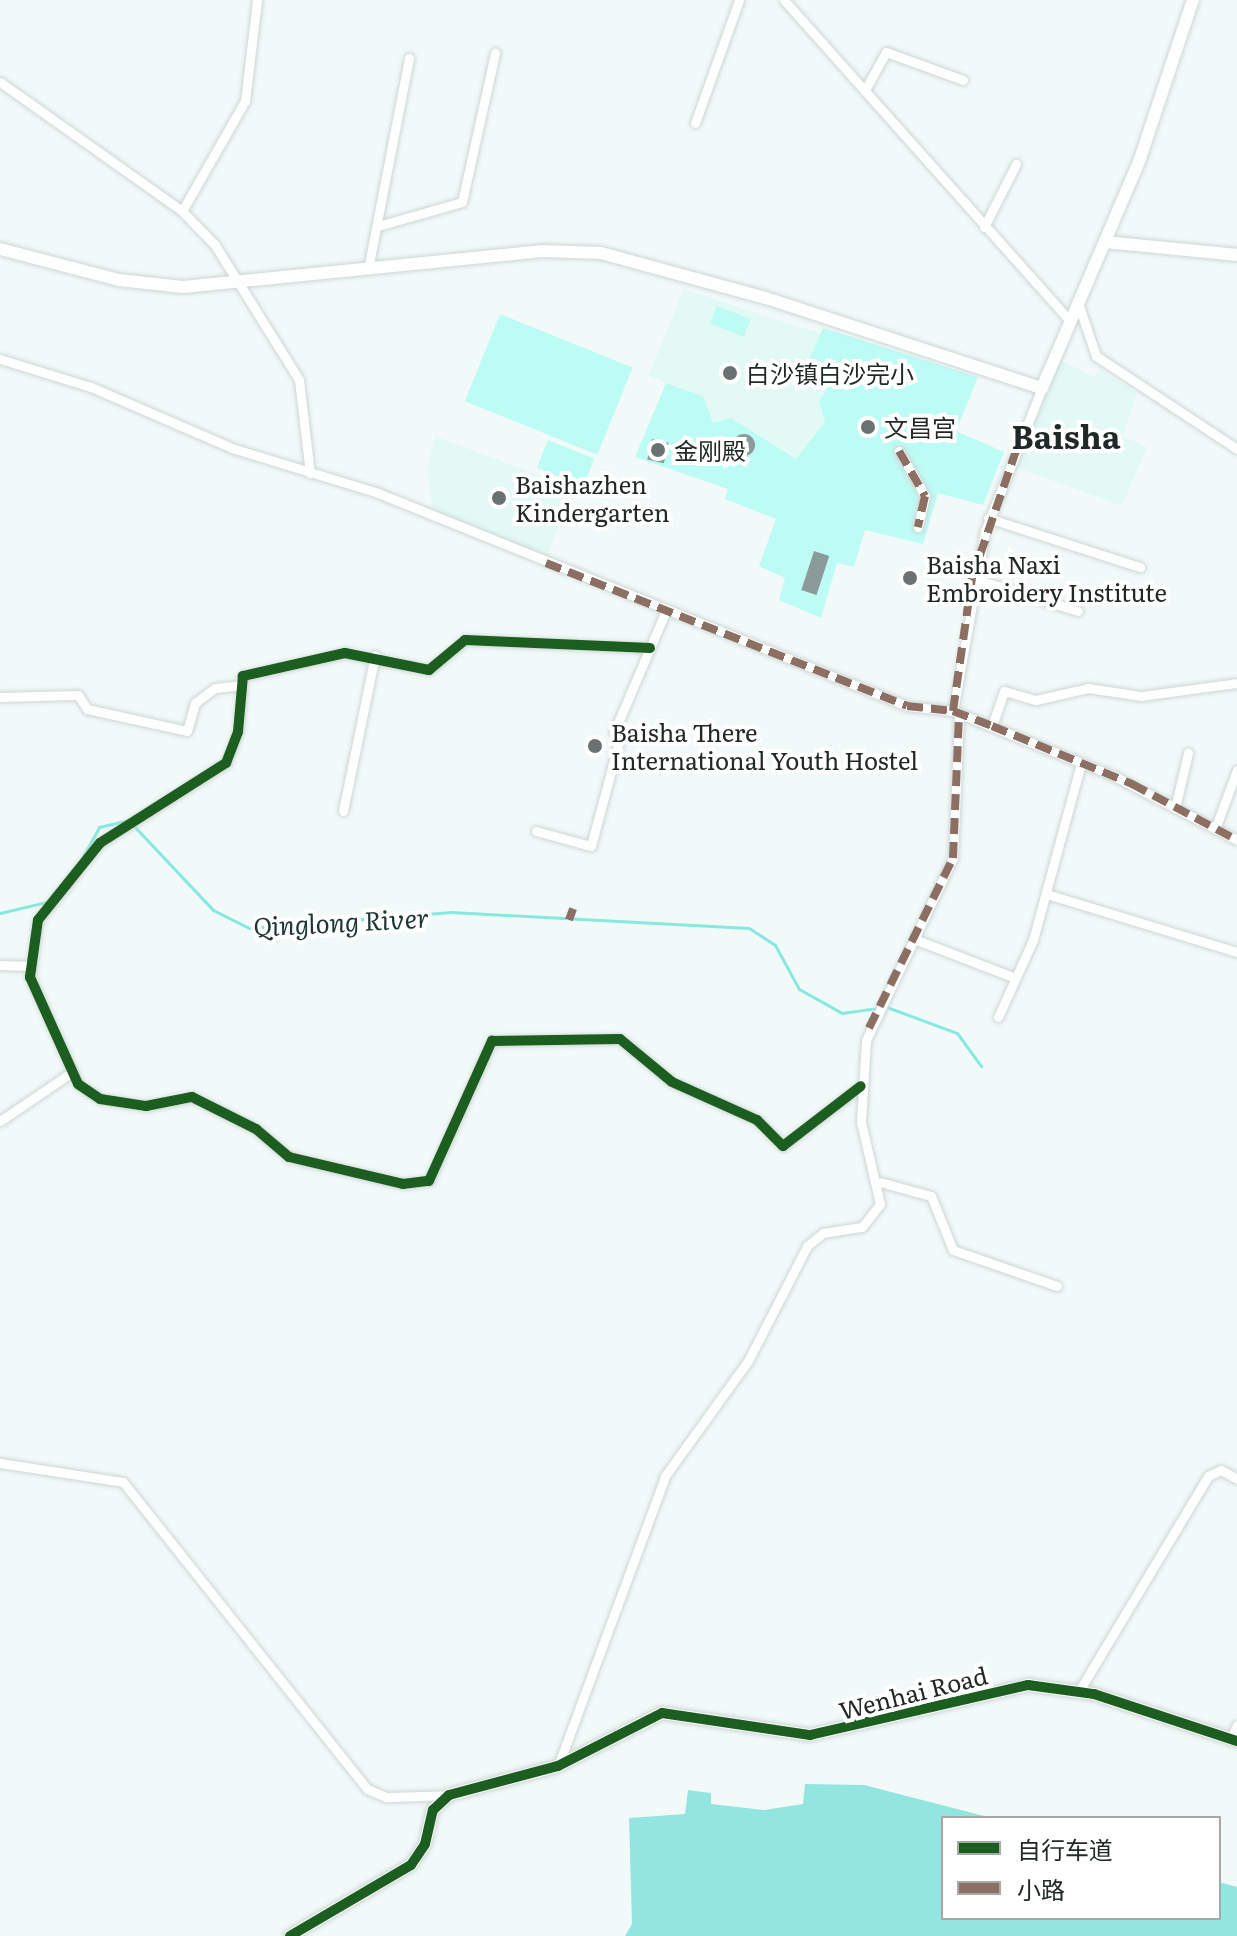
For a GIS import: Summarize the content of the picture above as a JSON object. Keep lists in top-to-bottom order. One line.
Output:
{"streets":{"main road":["Wenhai Road"]},"districts":["Baisha"],"water":["Qinglong River"],"places":["白沙镇白沙完小","文昌宫","金刚殿","Baishazhen Kindergarten","Baisha Naxi Embroidery Institute","Baisha There International Youth Hostel"],"legend":["自行车道","小路"]}
